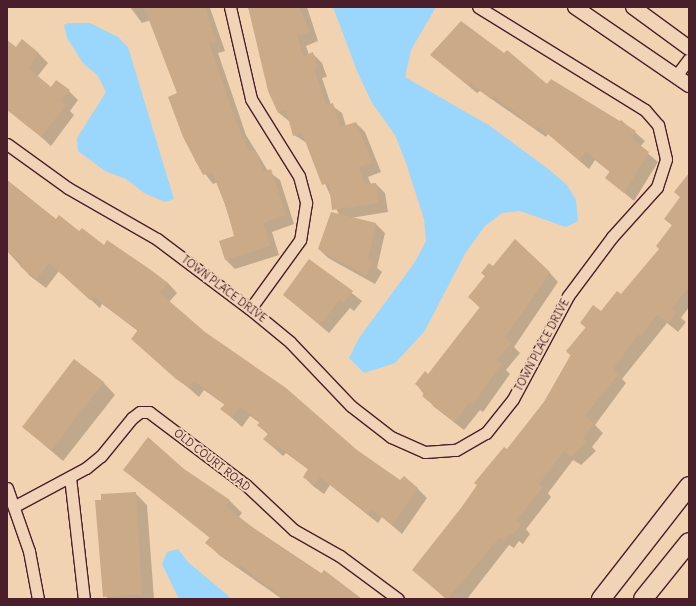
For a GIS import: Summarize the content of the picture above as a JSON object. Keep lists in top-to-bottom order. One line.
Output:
{"streets":{"street":["TOWN PLACE DRIVE","OLD COURT ROAD"]}}
